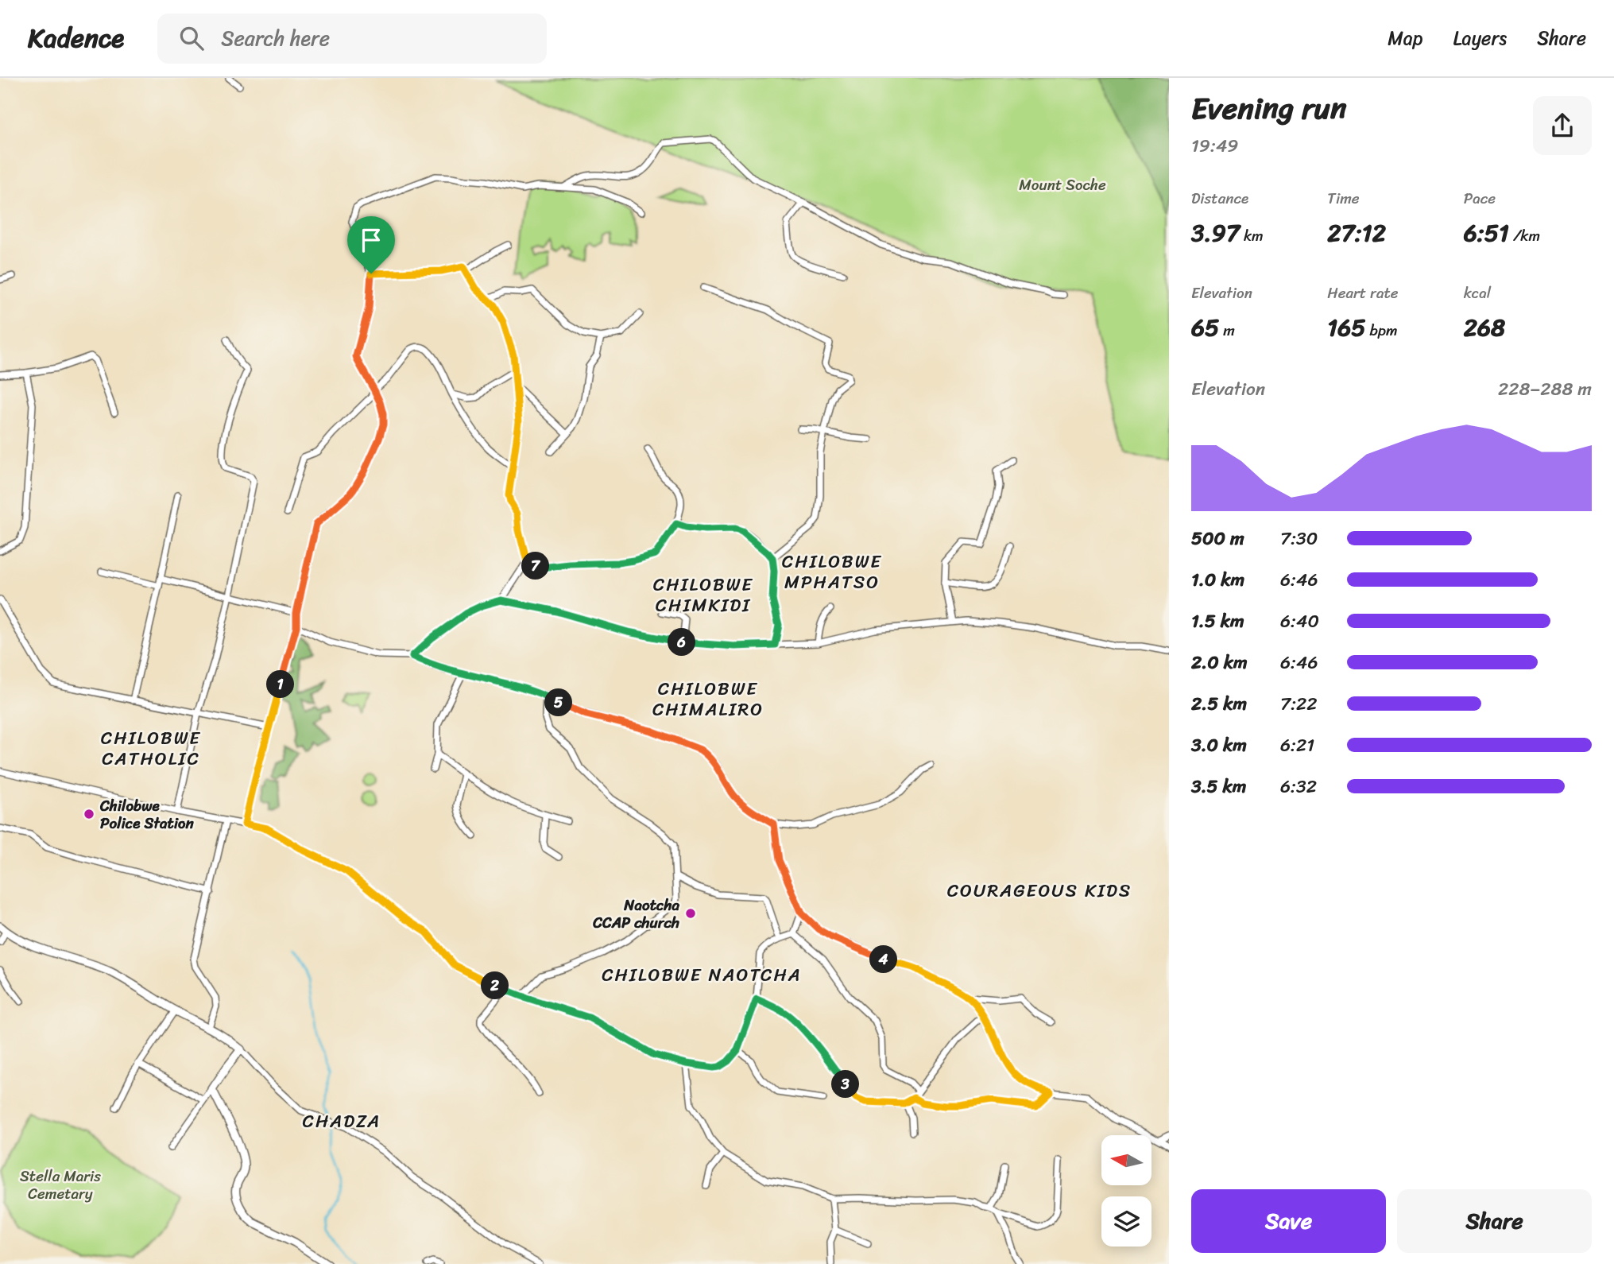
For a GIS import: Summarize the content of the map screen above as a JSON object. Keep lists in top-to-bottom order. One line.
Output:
{"districts":["CHILOBWE MPHATSO","CHILOBWE CHIMKIDI","CHILOBWE CHIMALIRO","CHILOBWE CATHOLIC","COURAGEOUS KIDS","CHILOBWE NAOTCHA","CHADZA"],"parks":["Mount Soche","Stella Maris Cemetary"],"places":["Chilobwe Police Station","Naotcha CCAP church"],"north":"left","page":{"header":"Kadence","search":"Search here","nav":["Map","Layers","Share"],"heading":["Evening run","19:49"],"stats":[["Distance","3.97 km"],["Time","27:12"],["Pace","6:51 /km"],["Elevation","65 m"],["Heart rate","165 bpm"],["kcal","268"]],"chart":["Elevation","228–288 m"],"list":[{"name":"500 m","note":"7:30"},{"name":"1.0 km","note":"6:46"},{"name":"1.5 km","note":"6:40"},{"name":"2.0 km","note":"6:46"},{"name":"2.5 km","note":"7:22"},{"name":"3.0 km","note":"6:21"},{"name":"3.5 km","note":"6:32"}],"pins":["7","6","1","5","4","2","3"],"buttons":["Save","Share"]}}
